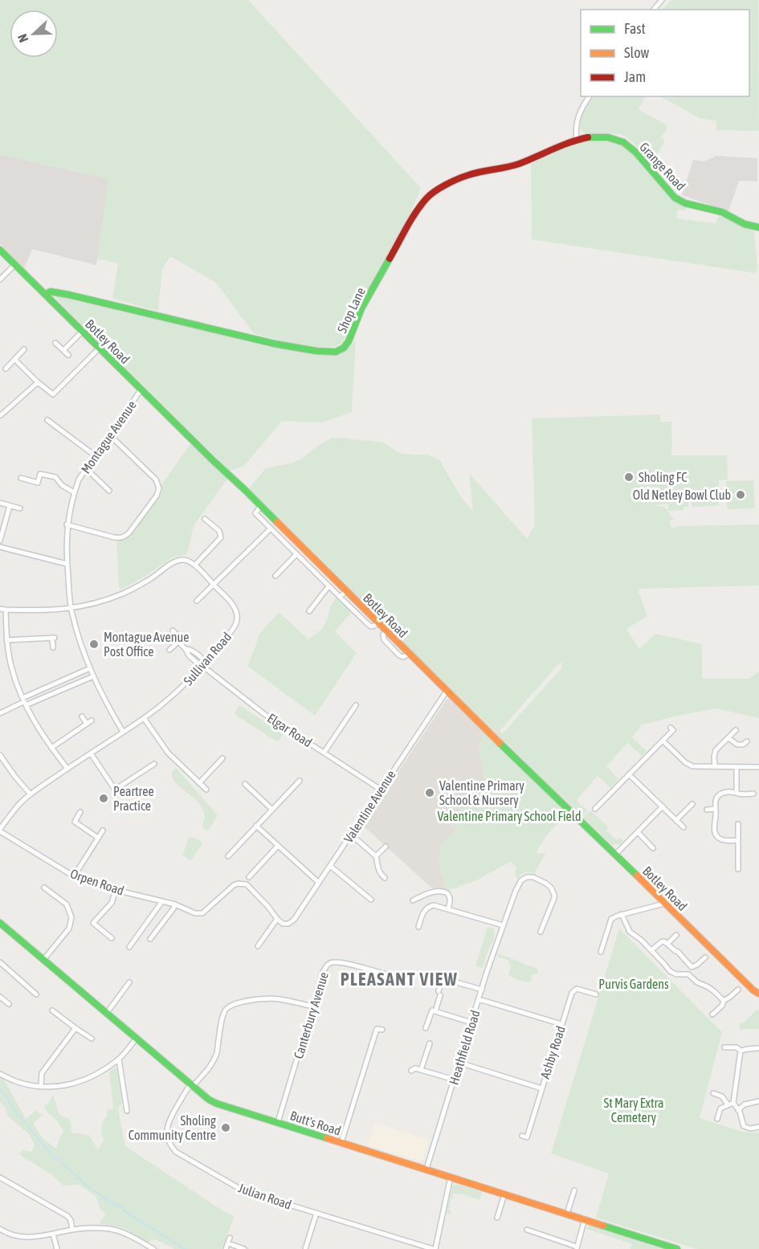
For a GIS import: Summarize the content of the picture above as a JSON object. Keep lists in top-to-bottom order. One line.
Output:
{"streets":{"street":["Grange Road","Shop Lane","Botley Road","Montague Avenue","Sullivan Road","Elgar Road","Valentine Avenue","Orpen Road","Canterbury Avenue","Heathfield Road","Ashby Road","Butt's Road","Julian Road"]},"crossings":[["Grange Road","Shop Lane"],["Shop Lane","Botley Road"],["Botley Road","Montague Avenue"],["Botley Road","Valentine Avenue"],["Montague Avenue","Sullivan Road"],["Sullivan Road","Elgar Road"],["Sullivan Road","Orpen Road"],["Elgar Road","Valentine Avenue"],["Valentine Avenue","Orpen Road"],["Canterbury Avenue","Butt's Road"],["Canterbury Avenue","Julian Road"],["Heathfield Road","Butt's Road"],["Butt's Road","Julian Road"]],"districts":["PLEASANT VIEW"],"parks":["Valentine Primary School Field","Purvis Gardens","St Mary Extra Cemetery"],"places":["Sholing FC","Old Netley Bowl Club","Montague Avenue Post Office","Valentine Primary School & Nursery","Peartree Practice","Sholing Community Centre"],"legend":["Fast","Slow","Jam"],"north":"left"}
